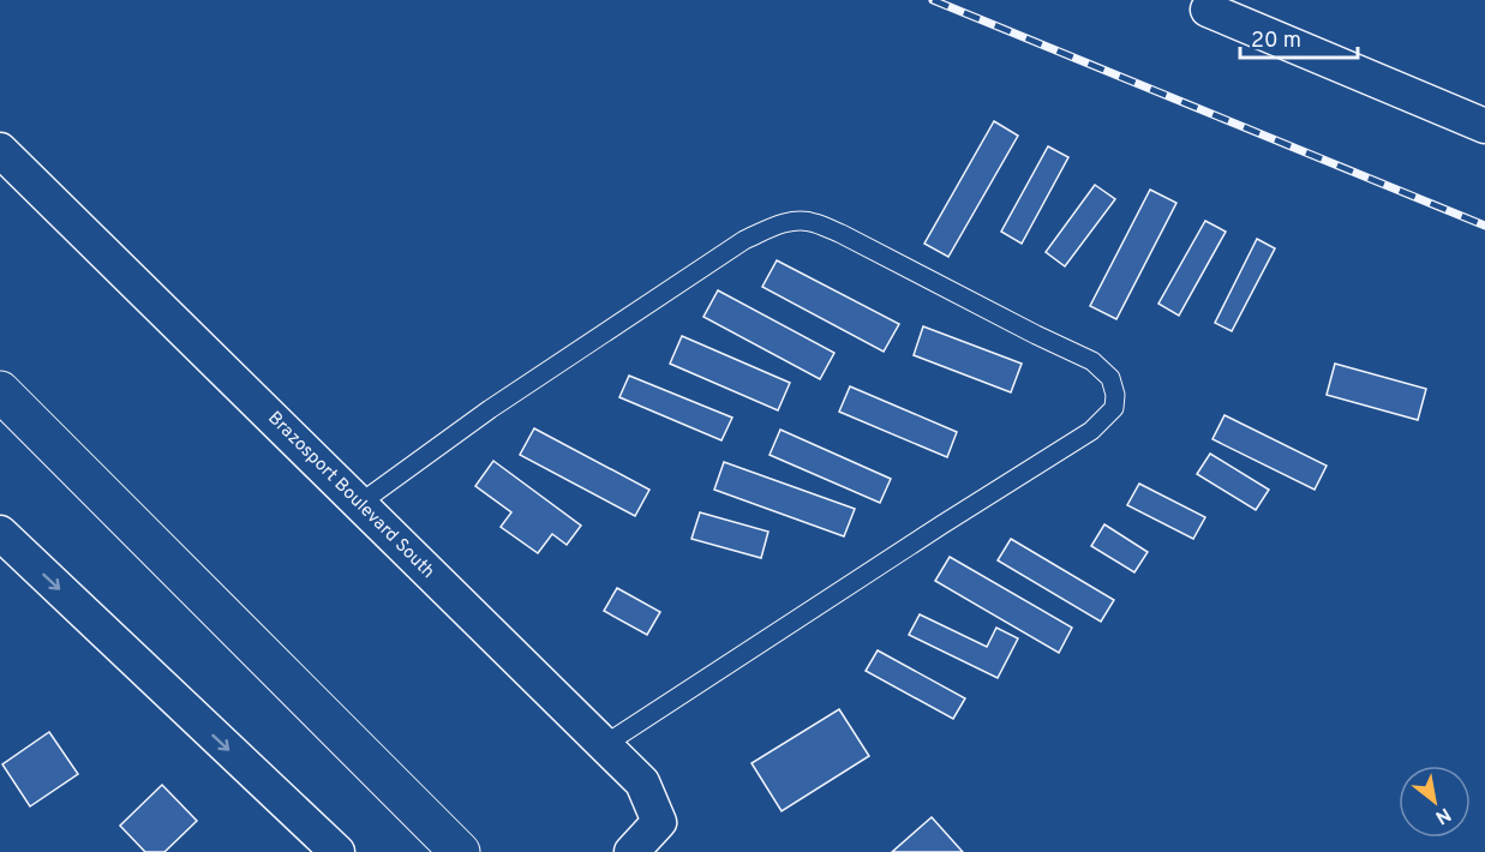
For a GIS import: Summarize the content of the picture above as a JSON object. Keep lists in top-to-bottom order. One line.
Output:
{"streets":{"street":["Brazosport Boulevard South"]},"scale_bar":"20 m","north":"bottom right"}
